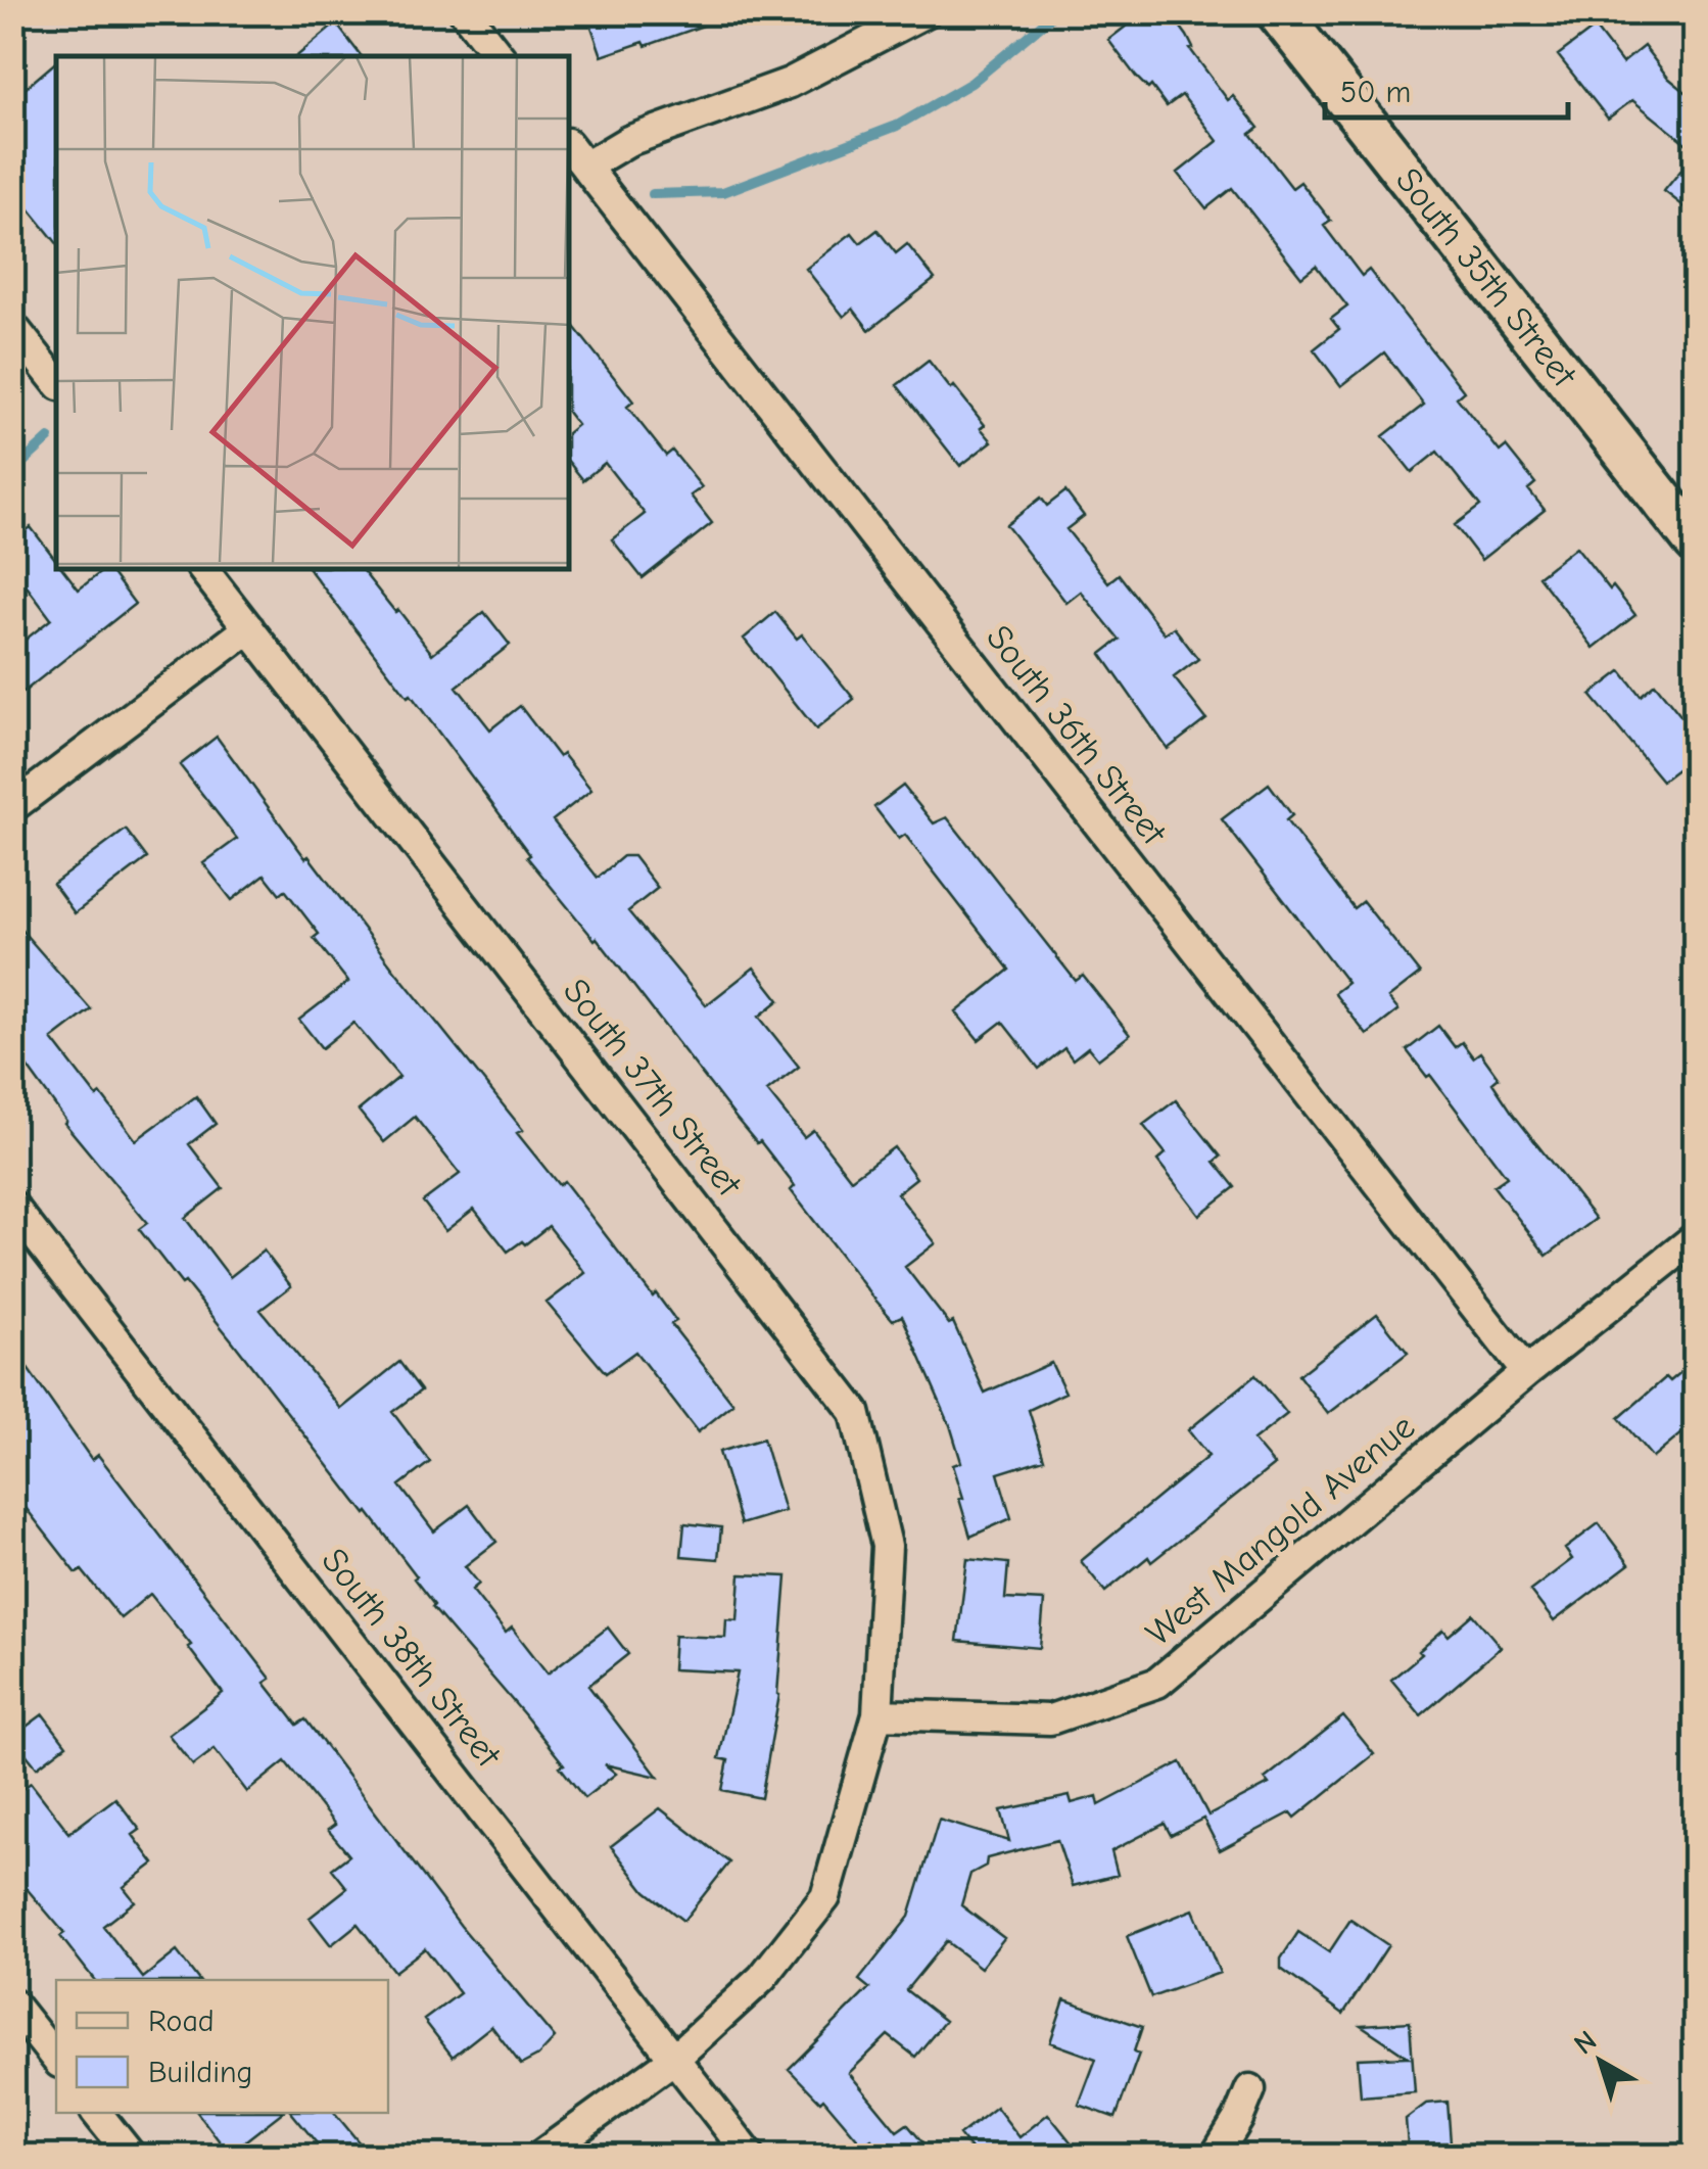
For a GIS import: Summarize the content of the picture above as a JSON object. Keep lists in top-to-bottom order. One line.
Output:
{"streets":{"street":["South 35th Street","South 36th Street","South 37th Street","West Mangold Avenue","South 38th Street"]},"crossings":[["South 36th Street","West Mangold Avenue"],["South 37th Street","West Mangold Avenue"]],"legend":["Road","Building"],"scale_bar":"50 m","north":"top left"}
